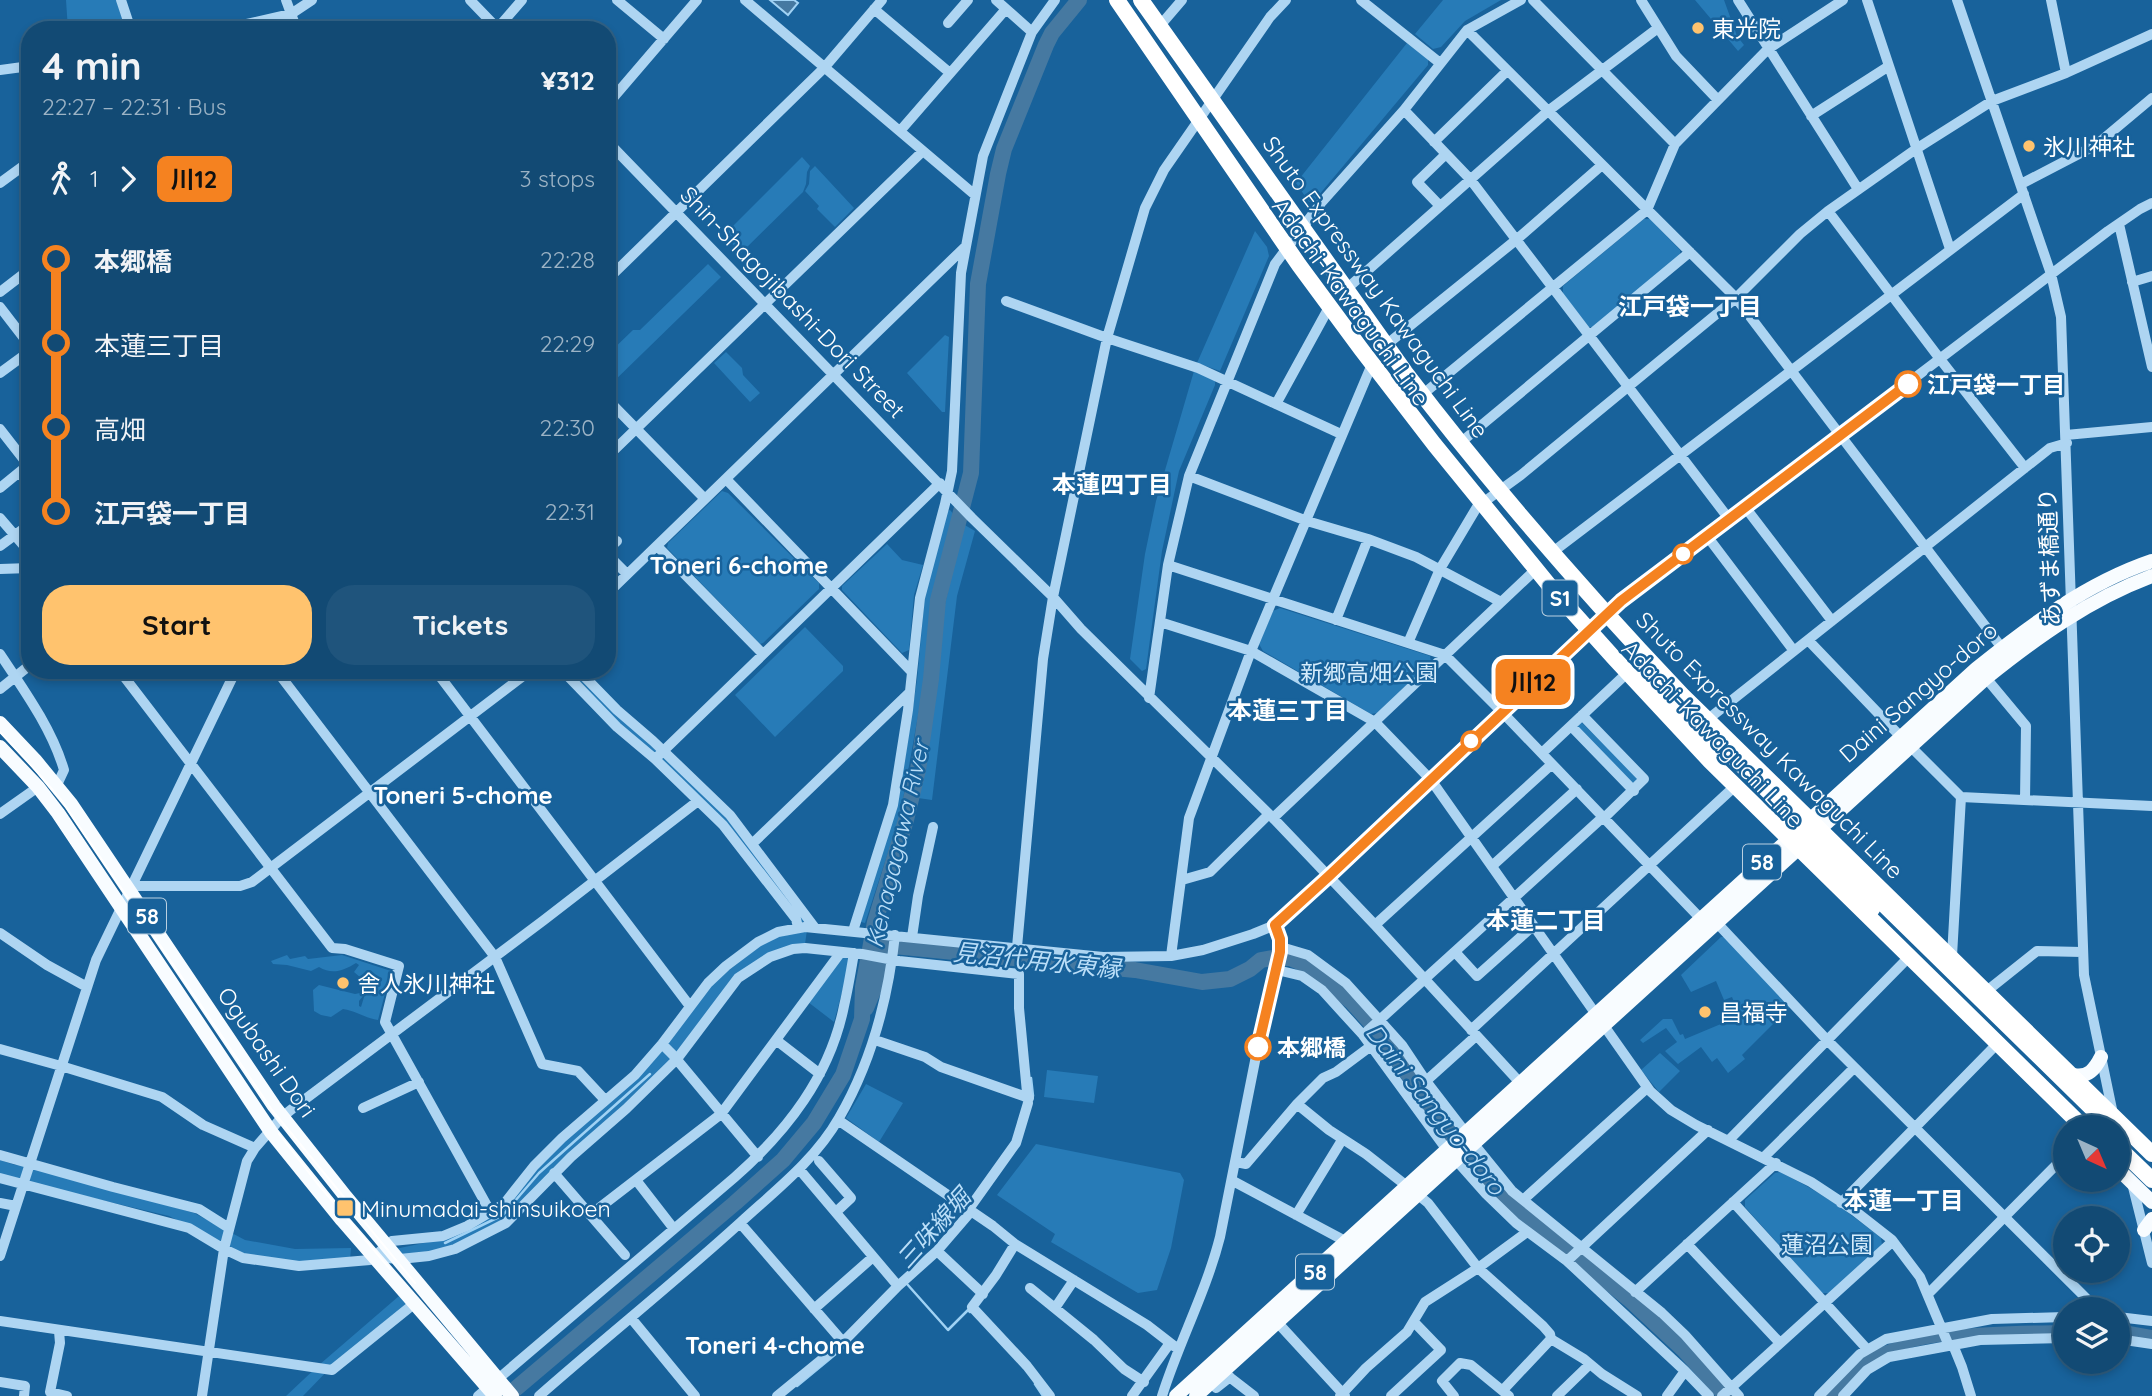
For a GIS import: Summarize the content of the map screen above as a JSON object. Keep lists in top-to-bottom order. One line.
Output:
{"streets":{"highway":["Shuto Expressway Kawaguchi Line","S1"],"main road":["Adachi-Kawaguchi Line","Daini Sangyo-doro","58","Ogubashi Dori"],"street":["Shin-Shagojibashi-Dori Street","あずま橋通り"]},"crossings":[["Shuto Expressway Kawaguchi Line","Adachi-Kawaguchi Line"],["Shin-Shagojibashi-Dori Street","Daini Sangyo-doro"],["Adachi-Kawaguchi Line","Daini Sangyo-doro"],["あずま橋通り","Daini Sangyo-doro"]],"districts":["江戸袋一丁目","本蓮四丁目","Toneri 6-chome","本蓮三丁目","Toneri 5-chome","本蓮二丁目","本蓮一丁目","Toneri 4-chome"],"water":["Kenagagawa River","見沼代用水東縁","Daini Sangyo-doro","三味線堀"],"parks":["新郷高畑公園","蓮沼公園"],"places":{"other":["東光院","氷川神社","江戸袋一丁目","舎人氷川神社","昌福寺","本郷橋"],"transit":["Minumadai-shinsuikoen"]},"lines":["bus line 川12"],"north":"bottom right","page":{"on_map":"川12","heading":["4 min","22:27 – 22:31 · Bus","¥312"],"legs":["1","川12","3 stops"],"list":[{"name":"本郷橋","value":"22:28"},{"name":"本蓮三丁目","value":"22:29"},{"name":"高畑","value":"22:30"},{"name":"江戸袋一丁目","value":"22:31"}],"buttons":["Start","Tickets"]}}
